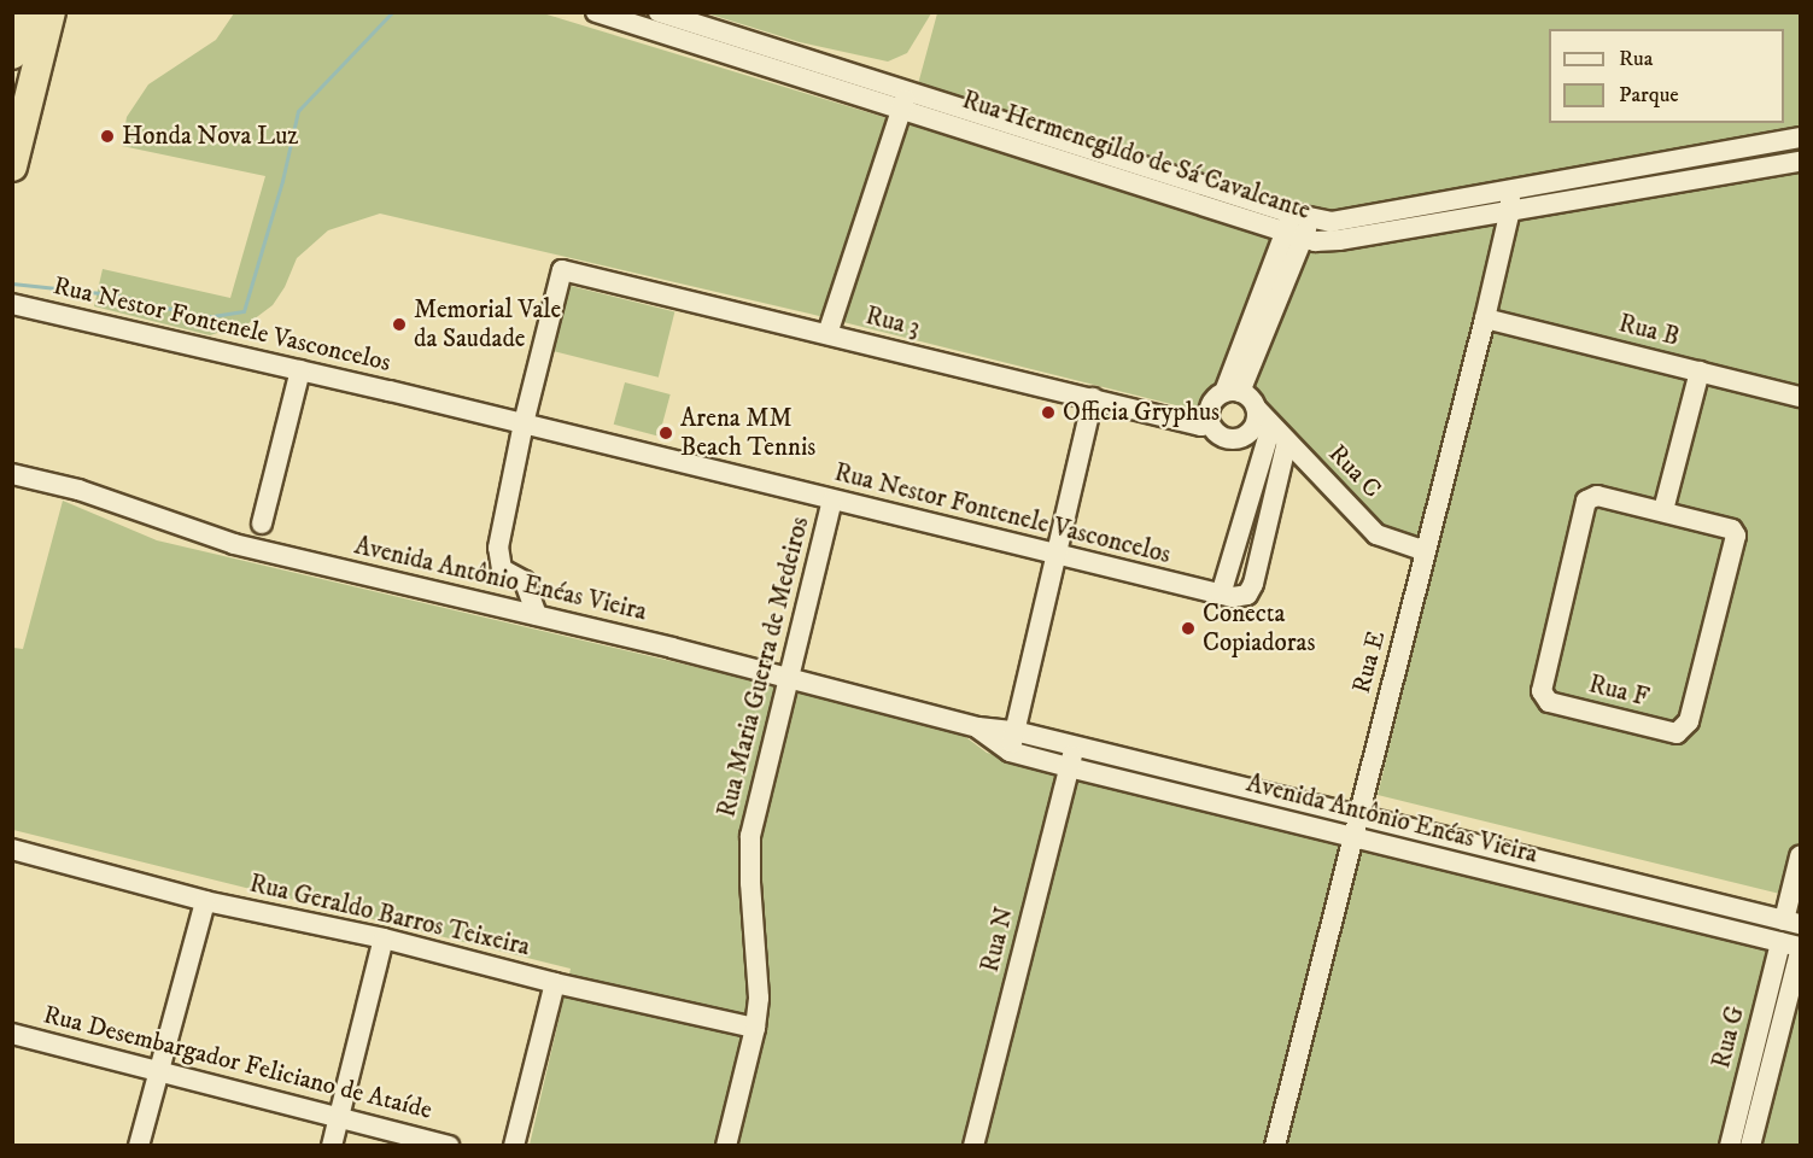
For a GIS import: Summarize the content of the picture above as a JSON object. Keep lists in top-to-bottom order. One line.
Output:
{"streets":{"street":["Rua Hermenegildo de Sá Cavalcante","Rua 3","Rua Nestor Fontenele Vasconcelos","Rua B","Rua C","Avenida Antônio Enéas Vieira","Rua E","Rua Maria Guerra de Medeiros","Rua F","Rua Geraldo Barros Teixeira","Rua N","Rua G","Rua Desembargador Feliciano de Ataíde"]},"crossings":[["Rua Hermenegildo de Sá Cavalcante","Rua E"],["Rua 3","Rua Nestor Fontenele Vasconcelos"],["Rua 3","Rua C"],["Rua Nestor Fontenele Vasconcelos","Rua C"],["Rua Nestor Fontenele Vasconcelos","Rua Maria Guerra de Medeiros"],["Rua B","Rua E"],["Rua C","Rua E"],["Avenida Antônio Enéas Vieira","Rua E"],["Avenida Antônio Enéas Vieira","Rua Maria Guerra de Medeiros"],["Avenida Antônio Enéas Vieira","Rua N"],["Avenida Antônio Enéas Vieira","Rua G"],["Rua Maria Guerra de Medeiros","Rua Geraldo Barros Teixeira"]],"places":["Honda Nova Luz","Memorial Vale da Saudade","Officia Gryphus","Arena MM Beach Tennis","Conecta Copiadoras"],"legend":["Rua","Parque"]}
